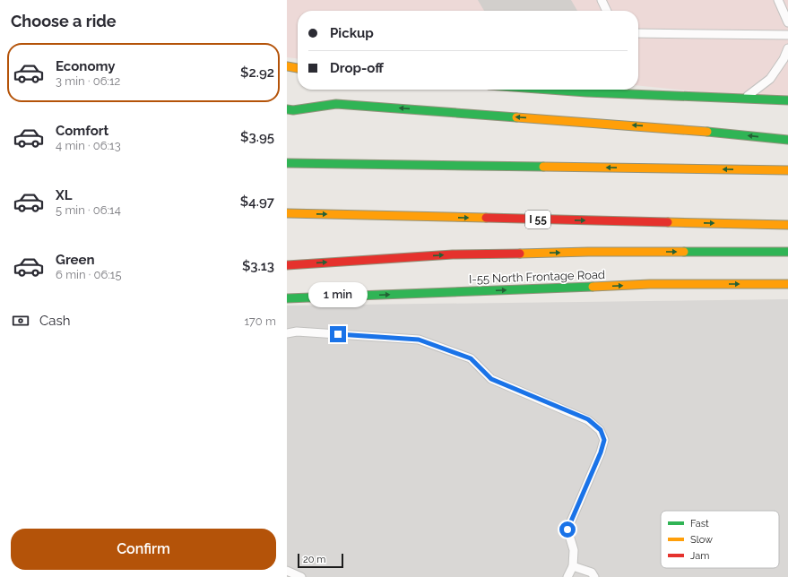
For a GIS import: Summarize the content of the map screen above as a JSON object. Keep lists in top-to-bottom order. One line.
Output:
{"streets":{"main road":["I 55","I-55 North Frontage Road"]},"legend":["Fast","Slow","Jam"],"scale_bar":"20 m","page":{"heading":"Choose a ride","banner":["Pickup","Drop-off"],"list":[{"name":"Economy","note":"3 min · 06:12","value":"$2.92"},{"name":"Comfort","note":"4 min · 06:13","value":"$3.95"},{"name":"XL","note":"5 min · 06:14","value":"$4.97"},{"name":"Green","note":"6 min · 06:15","value":"$3.13"}],"bubble":"1 min","pay":["Cash","170 m"],"buttons":"Confirm","scale":"20 m"}}
